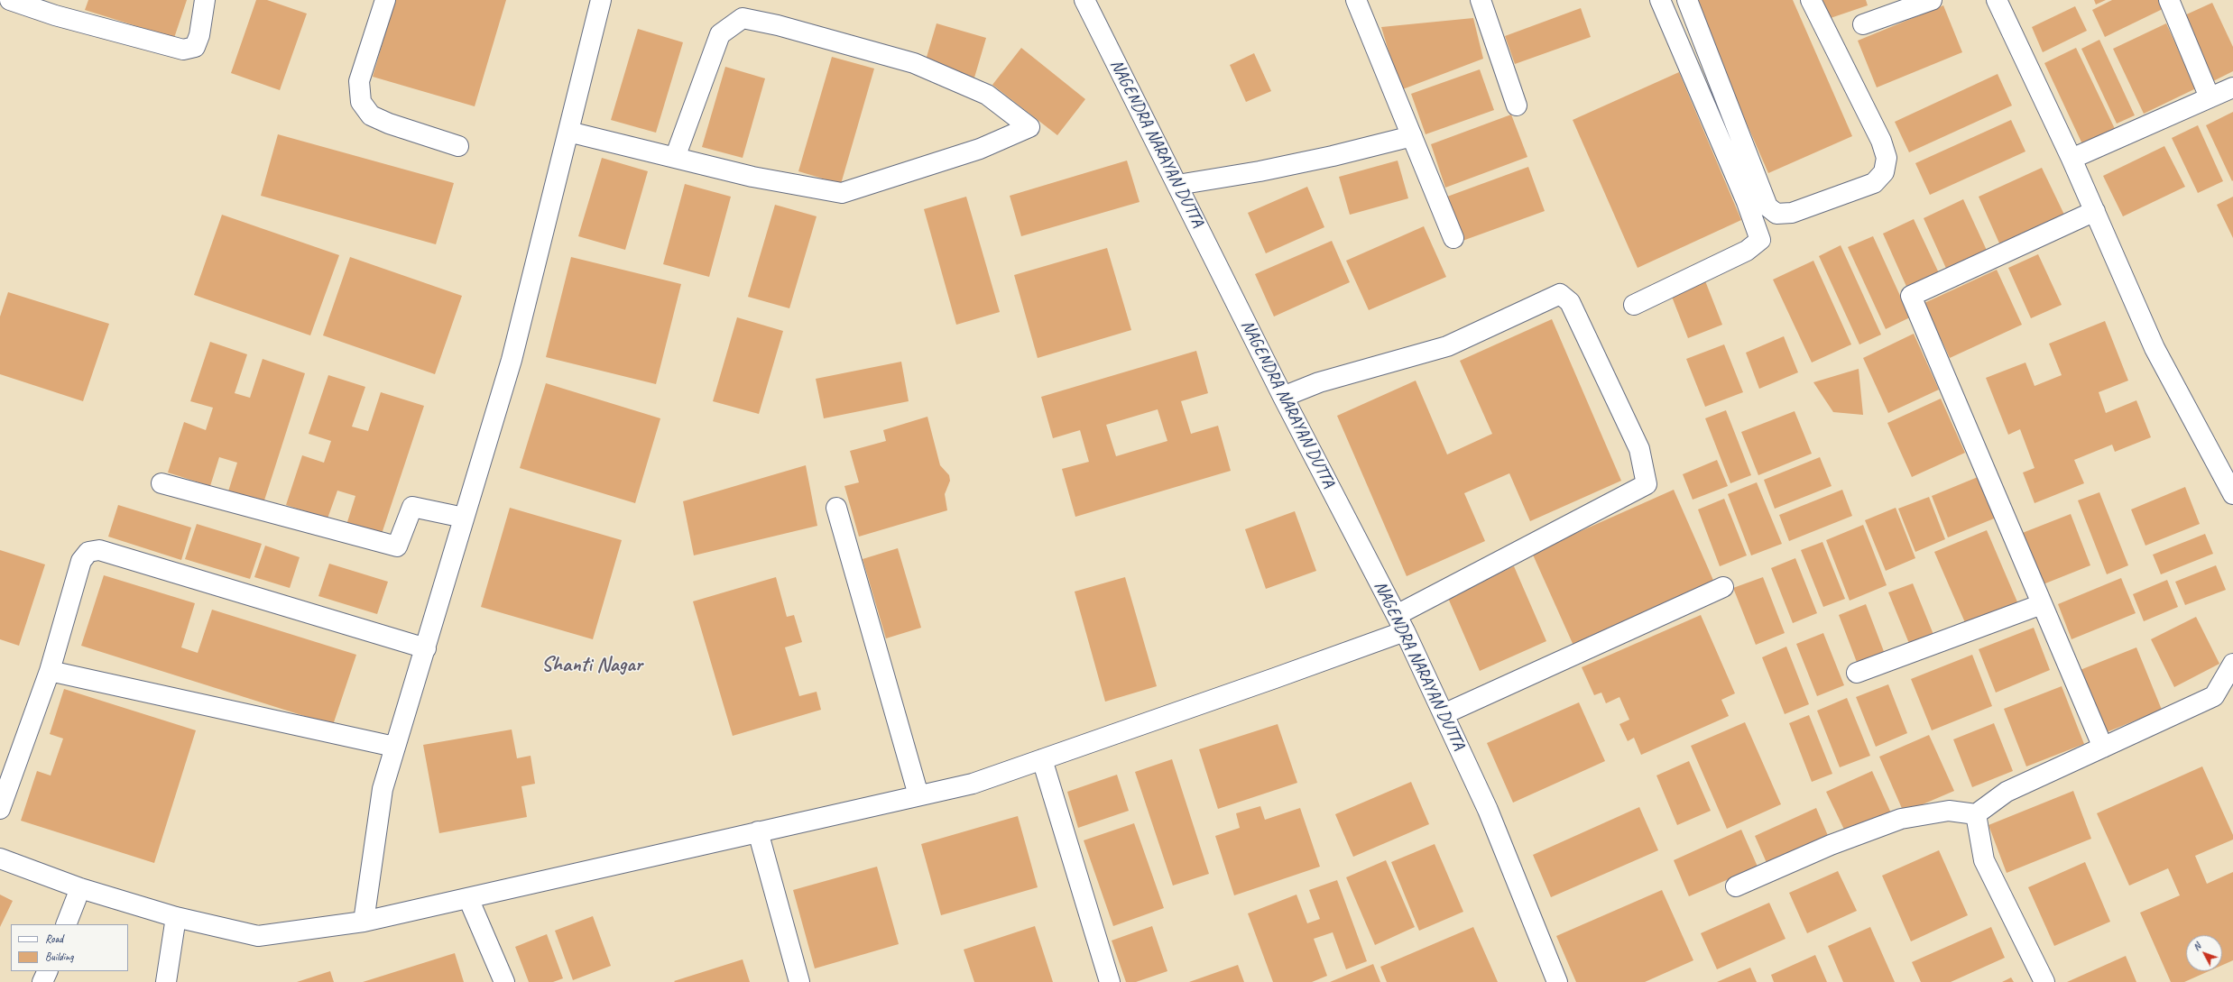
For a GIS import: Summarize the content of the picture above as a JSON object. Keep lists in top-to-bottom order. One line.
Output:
{"streets":{"street":["NAGENDRA NARAYAN DUTTA"]},"districts":["Shanti Nagar"],"legend":["Road","Building"],"north":"top left"}
